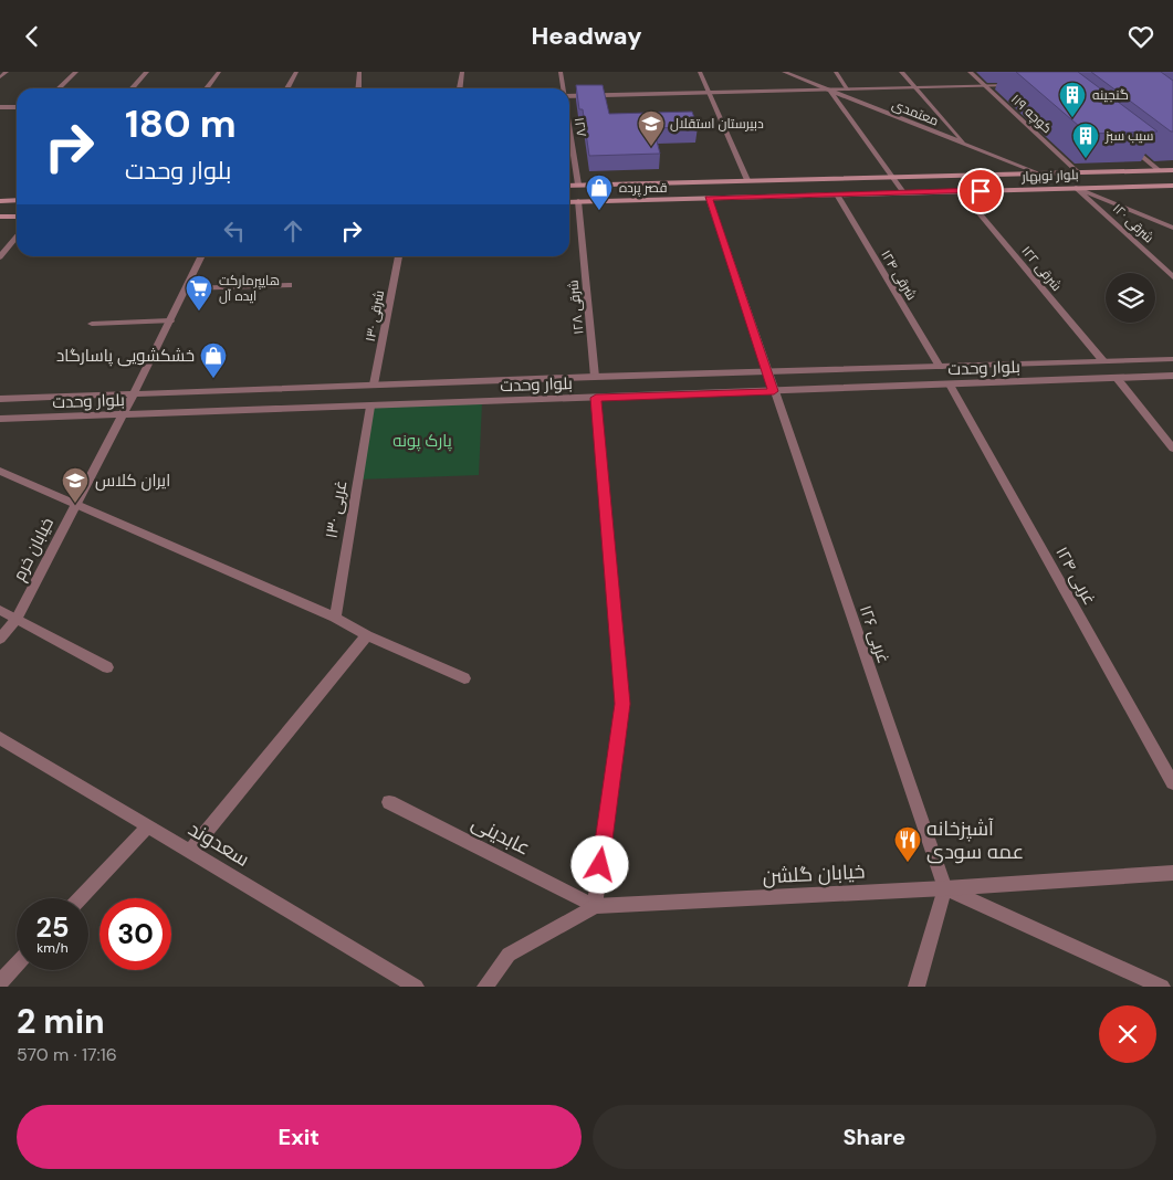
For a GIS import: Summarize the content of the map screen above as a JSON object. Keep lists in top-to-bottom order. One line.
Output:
{"streets":{"main road":["بلوار نوبهار"],"street":["معتمدی","کوچه ۱۱۹","۱۲۷","۱۲۰ شرقی","۱۲۲ شرقی","۱۲۴ شرقی","۱۲۸ شرقی","۱۳۰ شرقی","بلوار وحدت","۱۳۰ غربی","خیابان خرم","۱۲۴ غربی","۱۲۶ غربی","عابدینی","سعدوند","خیابان گلشن"]},"crossings":[["معتمدی","بلوار نوبهار"],["کوچه ۱۱۹","بلوار نوبهار"],["۱۲۷","بلوار نوبهار"],["بلوار نوبهار","۱۲۰ شرقی"],["بلوار نوبهار","۱۲۲ شرقی"],["بلوار نوبهار","۱۲۴ شرقی"],["بلوار نوبهار","۱۲۸ شرقی"],["بلوار نوبهار","۱۲۶ غربی"],["۱۲۲ شرقی","بلوار وحدت"],["۱۲۴ شرقی","بلوار وحدت"],["۱۲۸ شرقی","بلوار وحدت"],["۱۳۰ شرقی","بلوار وحدت"],["بلوار وحدت","۱۳۰ غربی"],["بلوار وحدت","خیابان خرم"],["بلوار وحدت","۱۲۴ غربی"],["بلوار وحدت","۱۲۶ غربی"],["۱۲۶ غربی","خیابان گلشن"],["عابدینی","خیابان گلشن"]],"parks":["پارک پونه"],"places":{"building":["گنجینه","سیب سبز"],"school or university":["دبیرستان استقلال","ایران کلاس"],"shop":["قصر پرده","خشکشویی پاسارگاد"],"supermarket":["هایپرمارکت ایده آل"],"restaurant":["آشپزخانه عمه سودی"]},"page":{"header":"Headway","turn":["180 m","بلوار وحدت"],"speed":"25 km/h","limit":"30","heading":["2 min","570 m · 17:16"],"buttons":["Exit","Share"]}}
